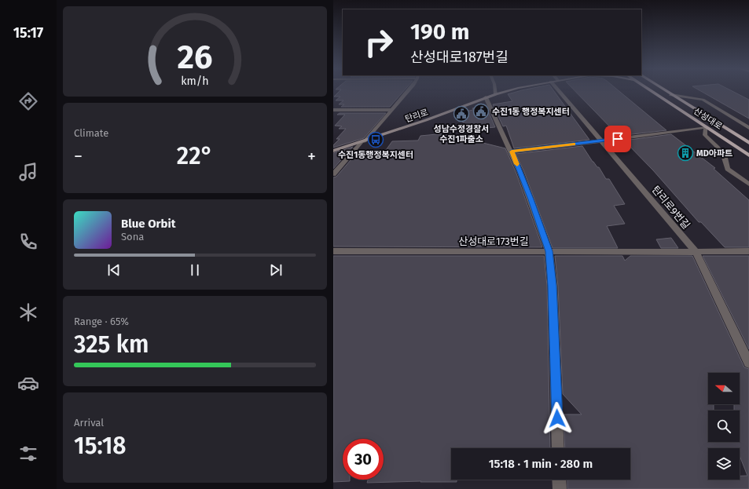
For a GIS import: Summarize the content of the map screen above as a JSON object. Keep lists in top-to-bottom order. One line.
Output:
{"streets":{"main road":["탄리로","산성대로"],"street":["탄리로9번길","산성대로173번길"]},"crossings":[["탄리로9번길","산성대로173번길"]],"places":{"public building":["수진1동 행정복지센터","성남수정경찰서 수진1파출소"],"bus stop":["수진1동행정복지센터"],"building":["MD아파트"]},"north":"left","page":{"tabs":"15:17","turn":["190 m","산성대로187번길"],"tile":["Climate",["Range · 65%","325 km"],["Arrival","15:18"]],"heat":["−","22°","+"],"song":["Blue Orbit","Sona"],"limit":"30","trip":"15:18 · 1 min · 280 m","gauge":["26","km/h"]}}
